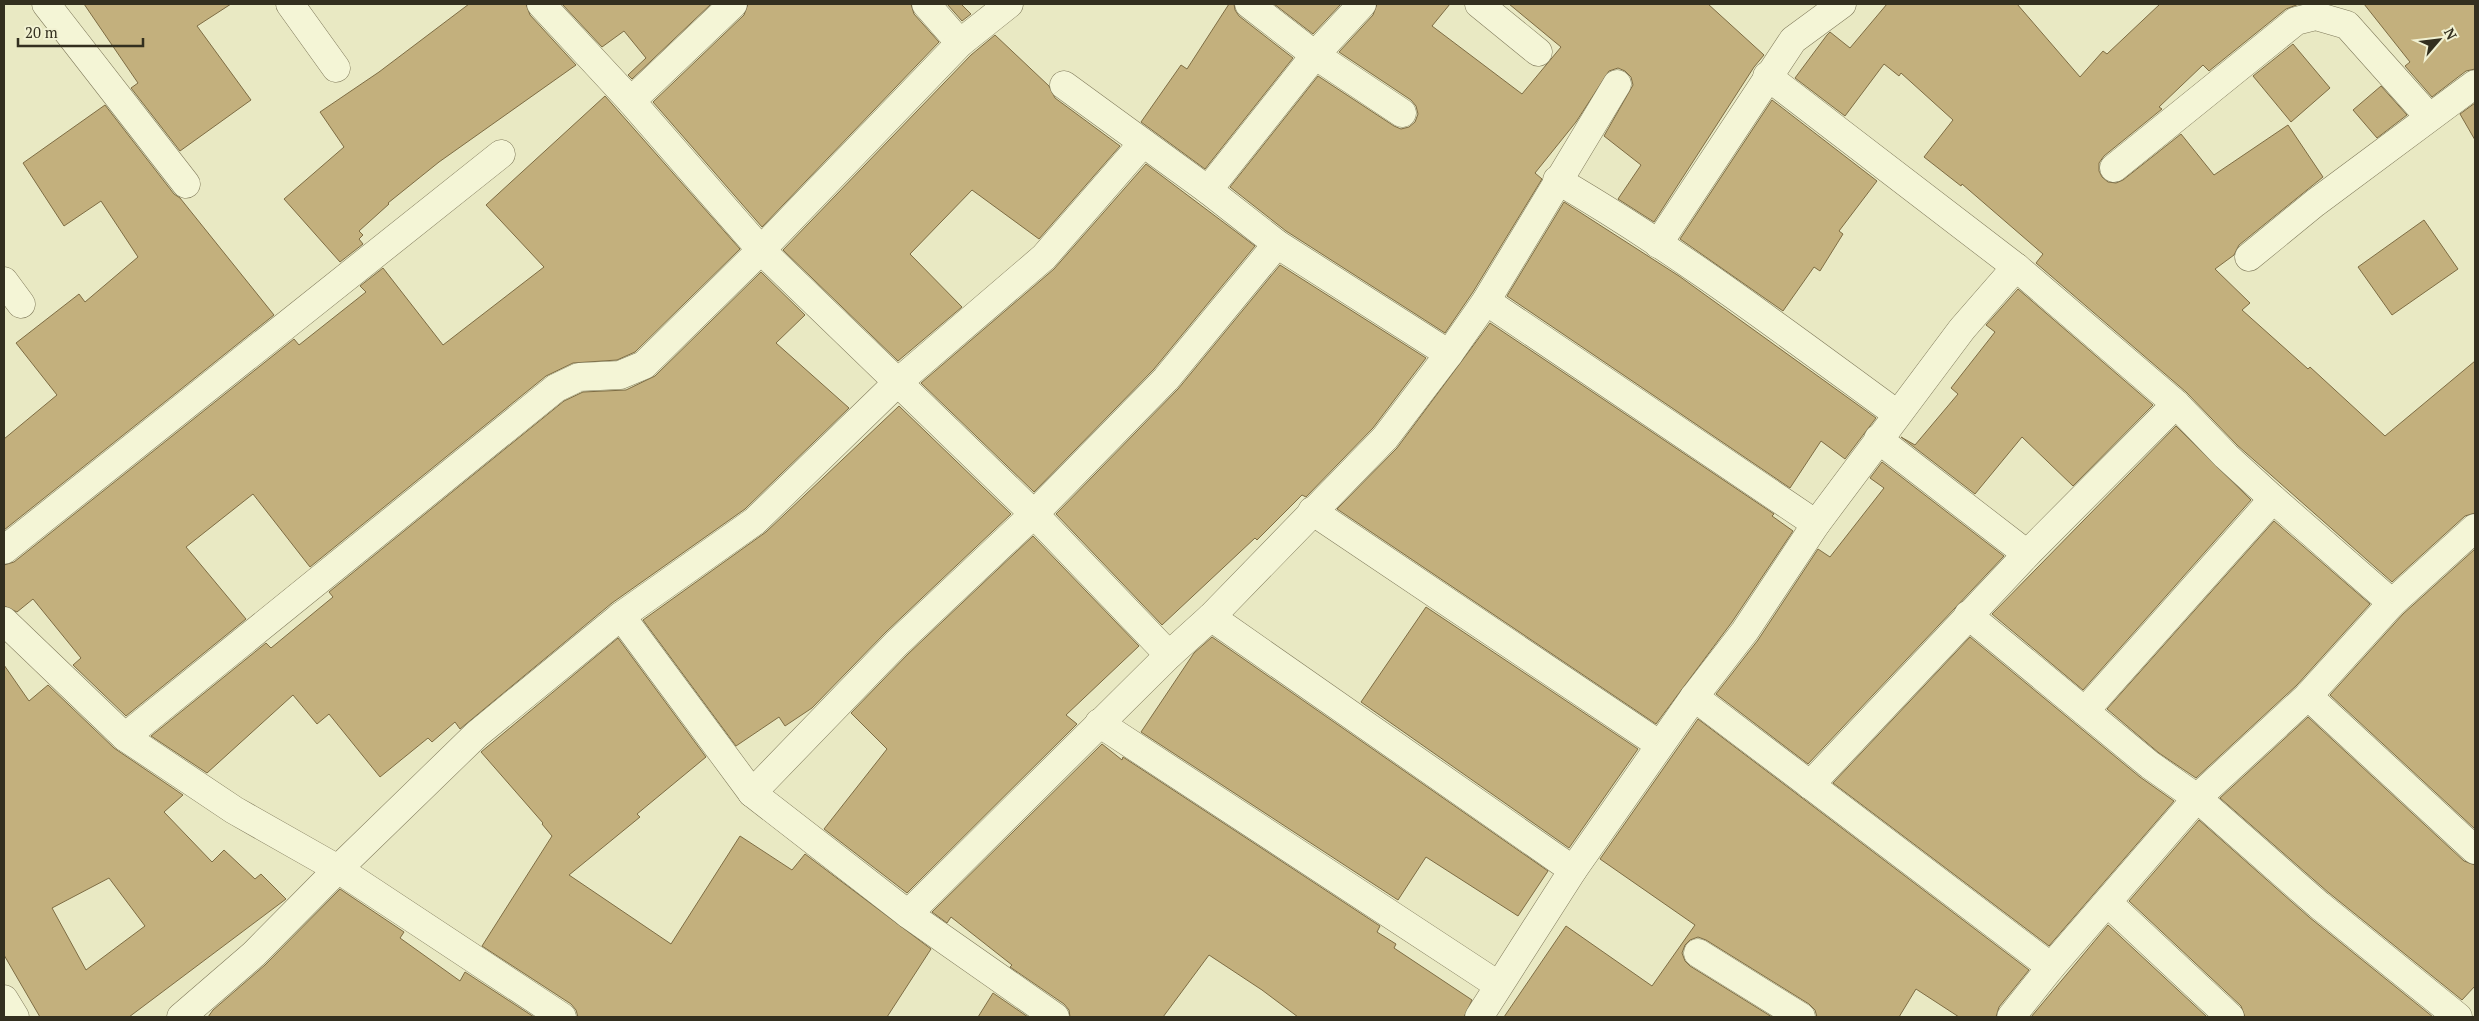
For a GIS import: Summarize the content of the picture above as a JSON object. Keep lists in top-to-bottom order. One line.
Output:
{"scale_bar":"20 m","north":"top right"}
